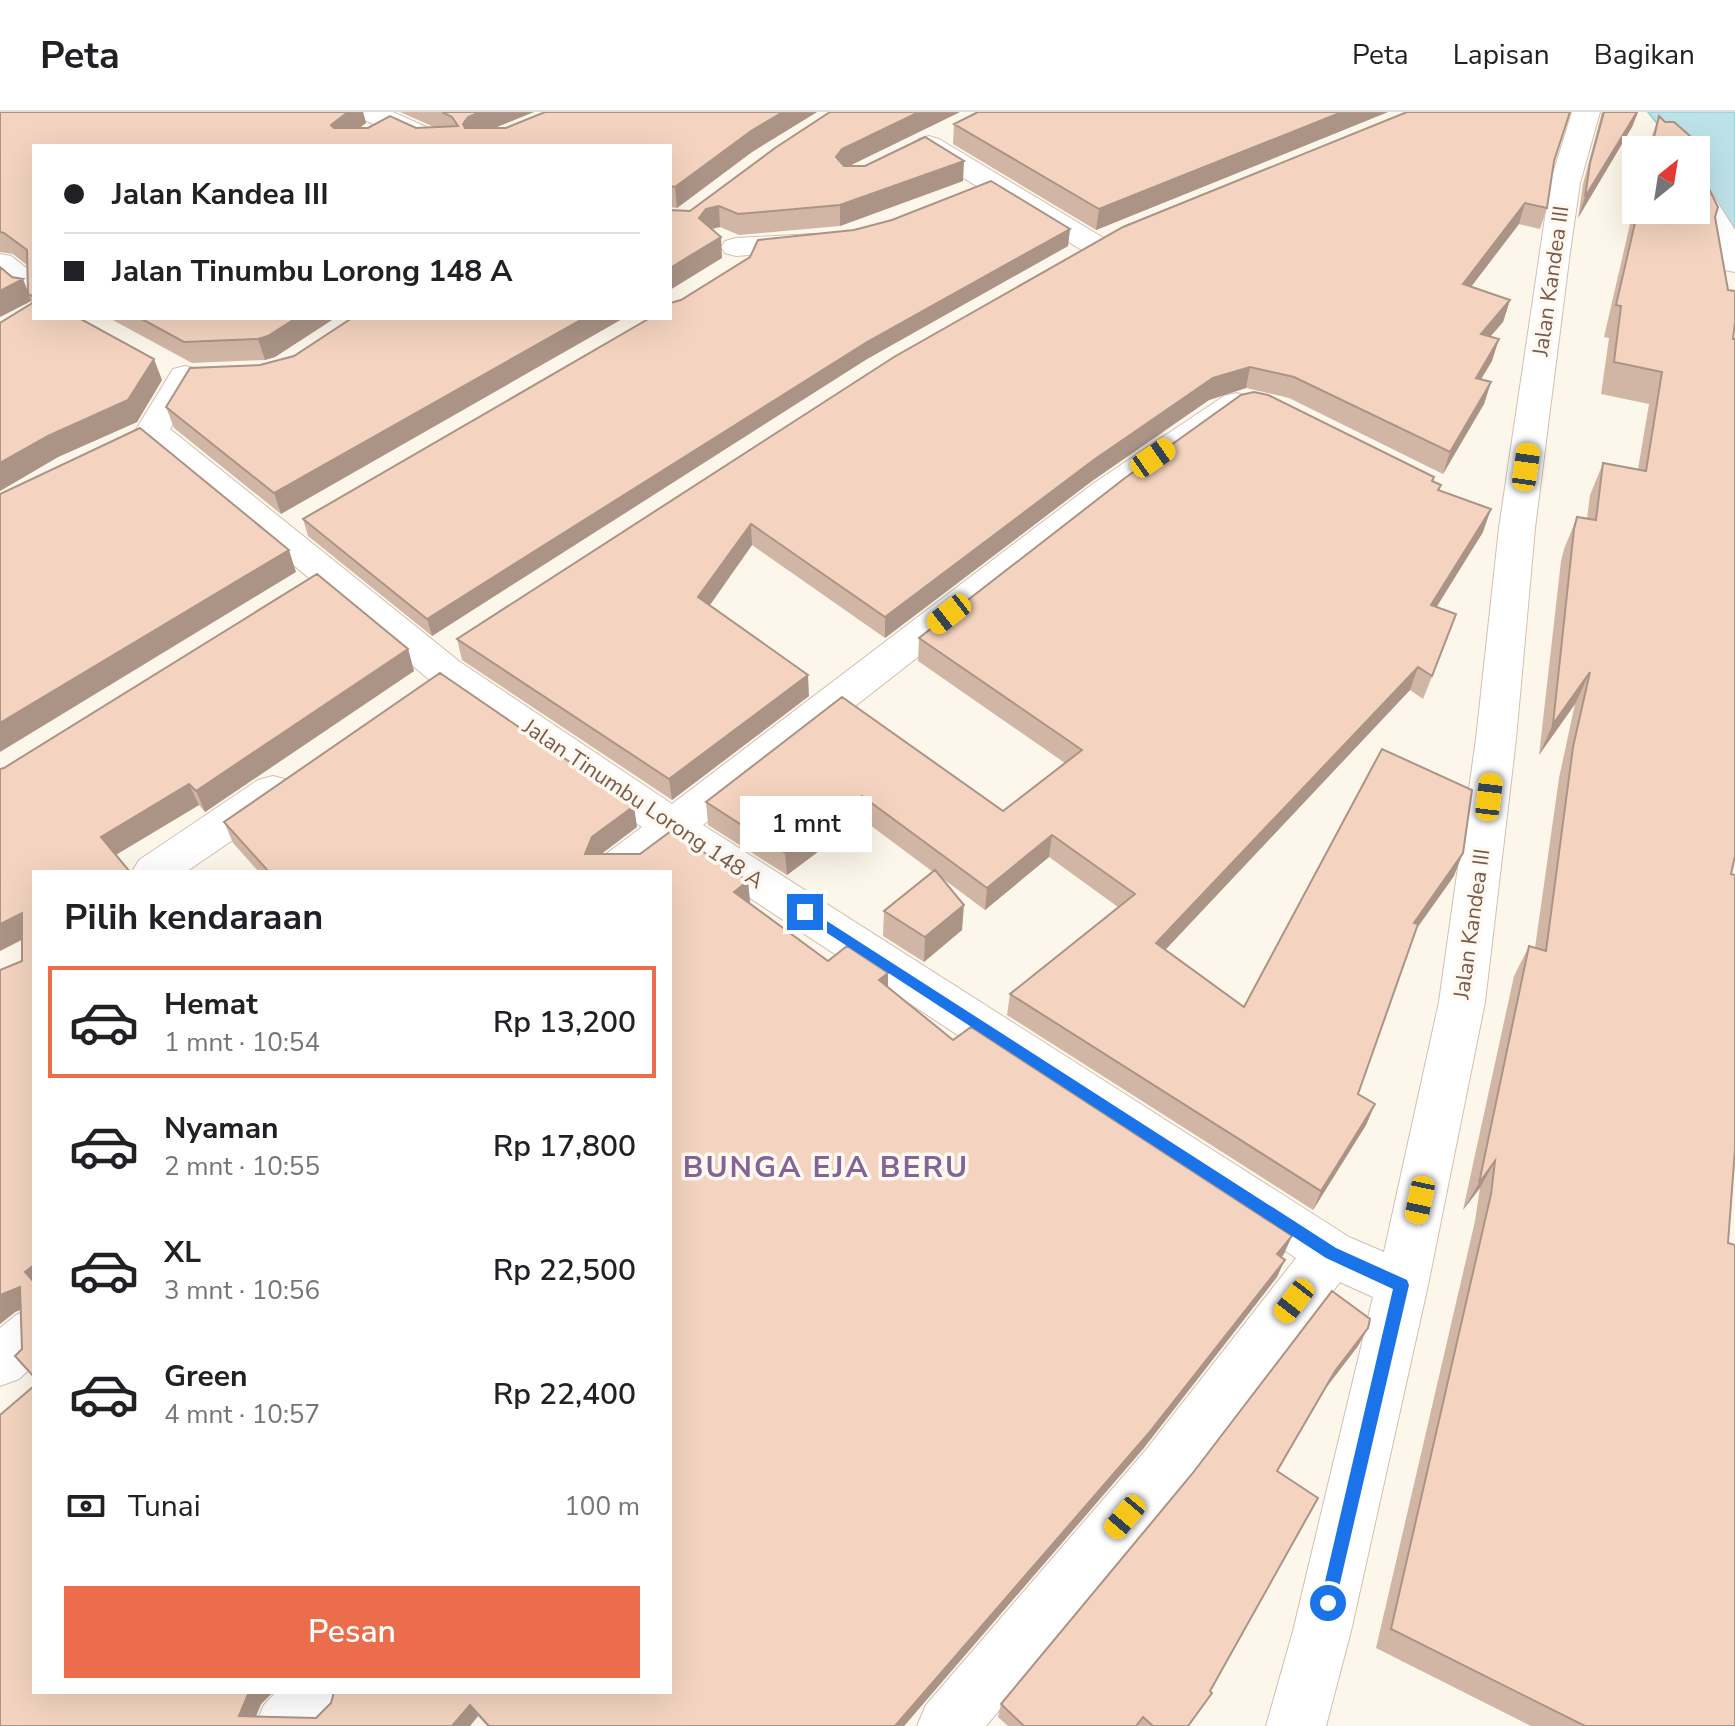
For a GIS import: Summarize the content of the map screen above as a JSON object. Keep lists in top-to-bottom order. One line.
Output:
{"streets":{"street":["Jalan Kandea III","Jalan Tinumbu Lorong 148 A"]},"crossings":[["Jalan Kandea III","Jalan Tinumbu Lorong 148 A"]],"districts":["BUNGA EJA BERU"],"north":"top right","page":{"header":"Peta","nav":["Peta","Lapisan","Bagikan"],"banner":["Jalan Kandea III","Jalan Tinumbu Lorong 148 A"],"bubble":"1 mnt","heading":"Pilih kendaraan","list":[{"name":"Hemat","note":"1 mnt · 10:54","value":"Rp 13,200"},{"name":"Nyaman","note":"2 mnt · 10:55","value":"Rp 17,800"},{"name":"XL","note":"3 mnt · 10:56","value":"Rp 22,500"},{"name":"Green","note":"4 mnt · 10:57","value":"Rp 22,400"}],"pay":["Tunai","100 m"],"buttons":"Pesan"}}
